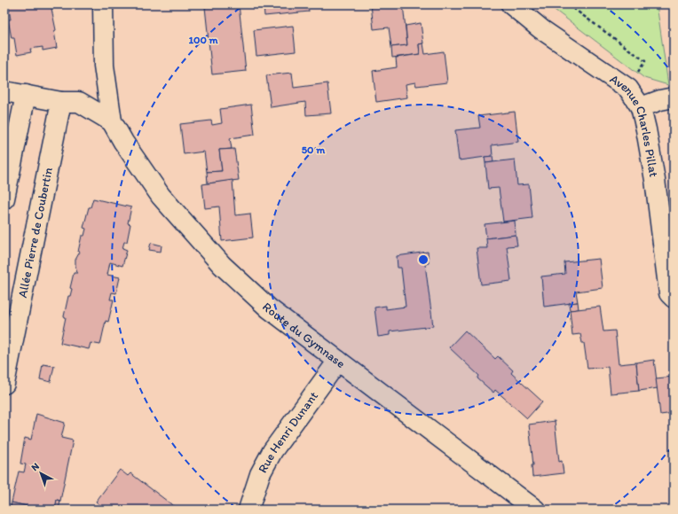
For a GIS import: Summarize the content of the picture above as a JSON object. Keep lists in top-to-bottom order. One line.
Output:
{"streets":{"street":["Avenue Charles Pillat","Allée Pierre de Coubertin","Route du Gymnase","Rue Henri Dunant"]},"crossings":[["Route du Gymnase","Rue Henri Dunant"]],"north":"top left","rings":["100 m","50 m"]}
